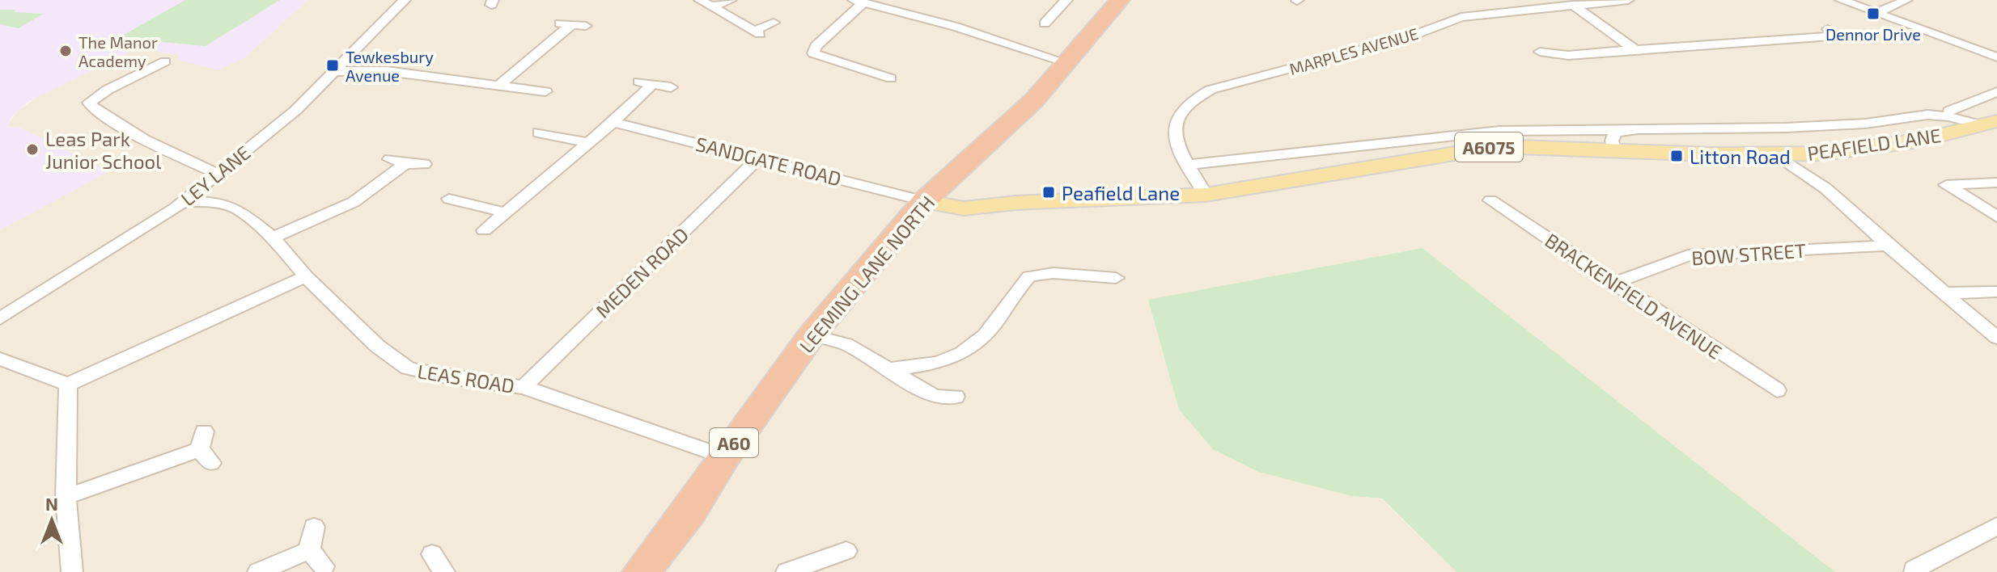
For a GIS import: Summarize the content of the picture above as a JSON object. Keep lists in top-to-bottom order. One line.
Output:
{"streets":{"highway":["LEEMING LANE NORTH","A60"],"main road":["PEAFIELD LANE","A6075"],"street":["MARPLES AVENUE","SANDGATE ROAD","LEY LANE","BOW STREET","MEDEN ROAD","BRACKENFIELD AVENUE","LEAS ROAD"]},"crossings":[["MARPLES AVENUE","PEAFIELD LANE"],["PEAFIELD LANE","SANDGATE ROAD"],["PEAFIELD LANE","LEEMING LANE NORTH"],["SANDGATE ROAD","MEDEN ROAD"],["SANDGATE ROAD","LEEMING LANE NORTH"],["LEY LANE","LEAS ROAD"],["BOW STREET","BRACKENFIELD AVENUE"],["MEDEN ROAD","LEAS ROAD"],["LEEMING LANE NORTH","LEAS ROAD"]],"places":{"transit":["Dennor Drive","Tewkesbury Avenue","Litton Road","Peafield Lane"],"other":["The Manor Academy","Leas Park Junior School"]},"north":"top"}
